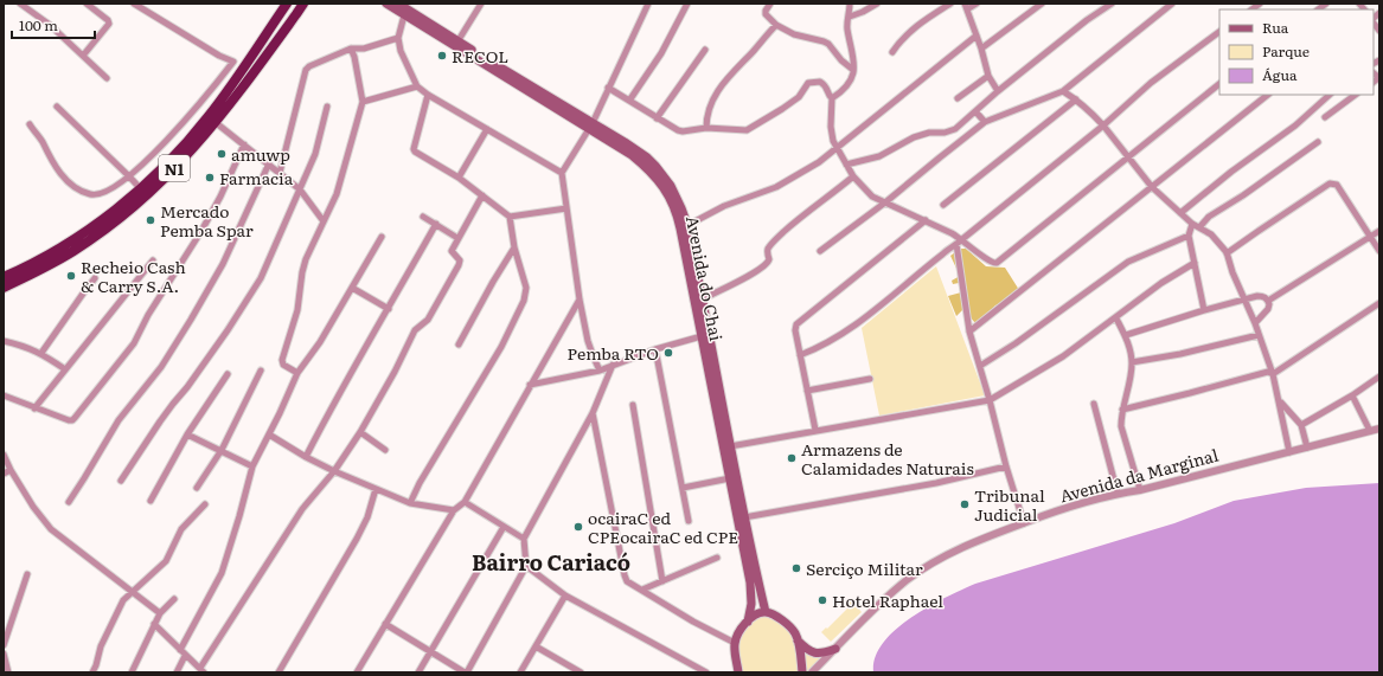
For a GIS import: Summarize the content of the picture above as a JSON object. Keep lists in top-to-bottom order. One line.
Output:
{"streets":{"highway":["N1"],"main road":["Avenida do Chai"],"street":["Avenida da Marginal"]},"districts":["Bairro Cariacó"],"places":["RECOL","amuwp","Farmacia","Mercado Pemba Spar","Recheio Cash & Carry S.A.","Pemba RTO","Armazens de Calamidades Naturais","Tribunal Judicial","ocairaC ed CPEocairaC ed CPE","Serciço Militar","Hotel Raphael"],"legend":["Rua","Parque","Água"],"scale_bar":"100 m"}
